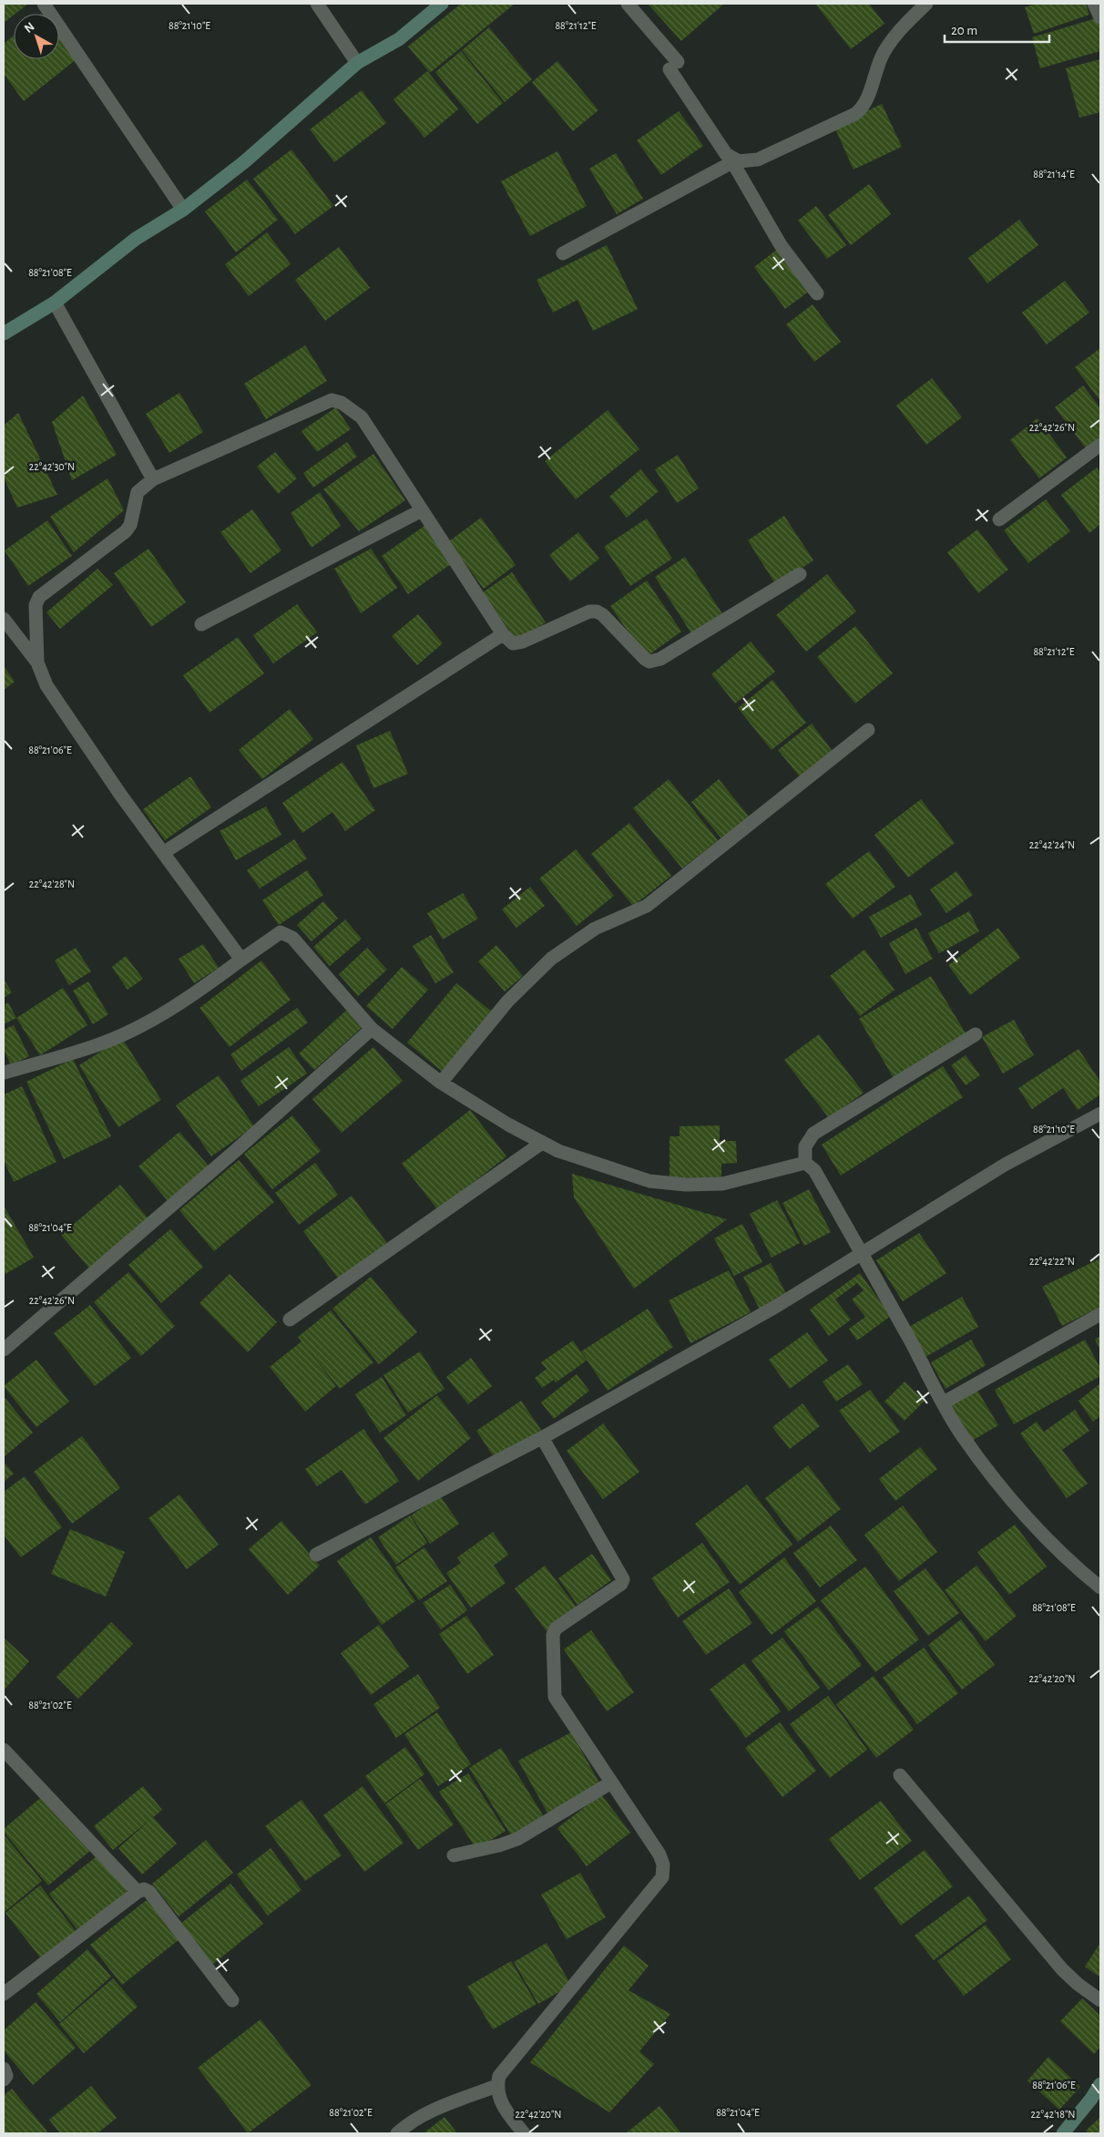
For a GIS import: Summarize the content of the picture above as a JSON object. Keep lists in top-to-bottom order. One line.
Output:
{"scale_bar":"20 m","north":"top left","coordinates":["88°21'10\"E","88°21'12\"E","88°21'14\"E","88°21'08\"E","22°42'26\"N","22°42'30\"N","88°21'06\"E","22°42'24\"N","22°42'28\"N","88°21'04\"E","22°42'22\"N","22°42'20\"N","88°21'02\"E","22°42'18\"N"]}
